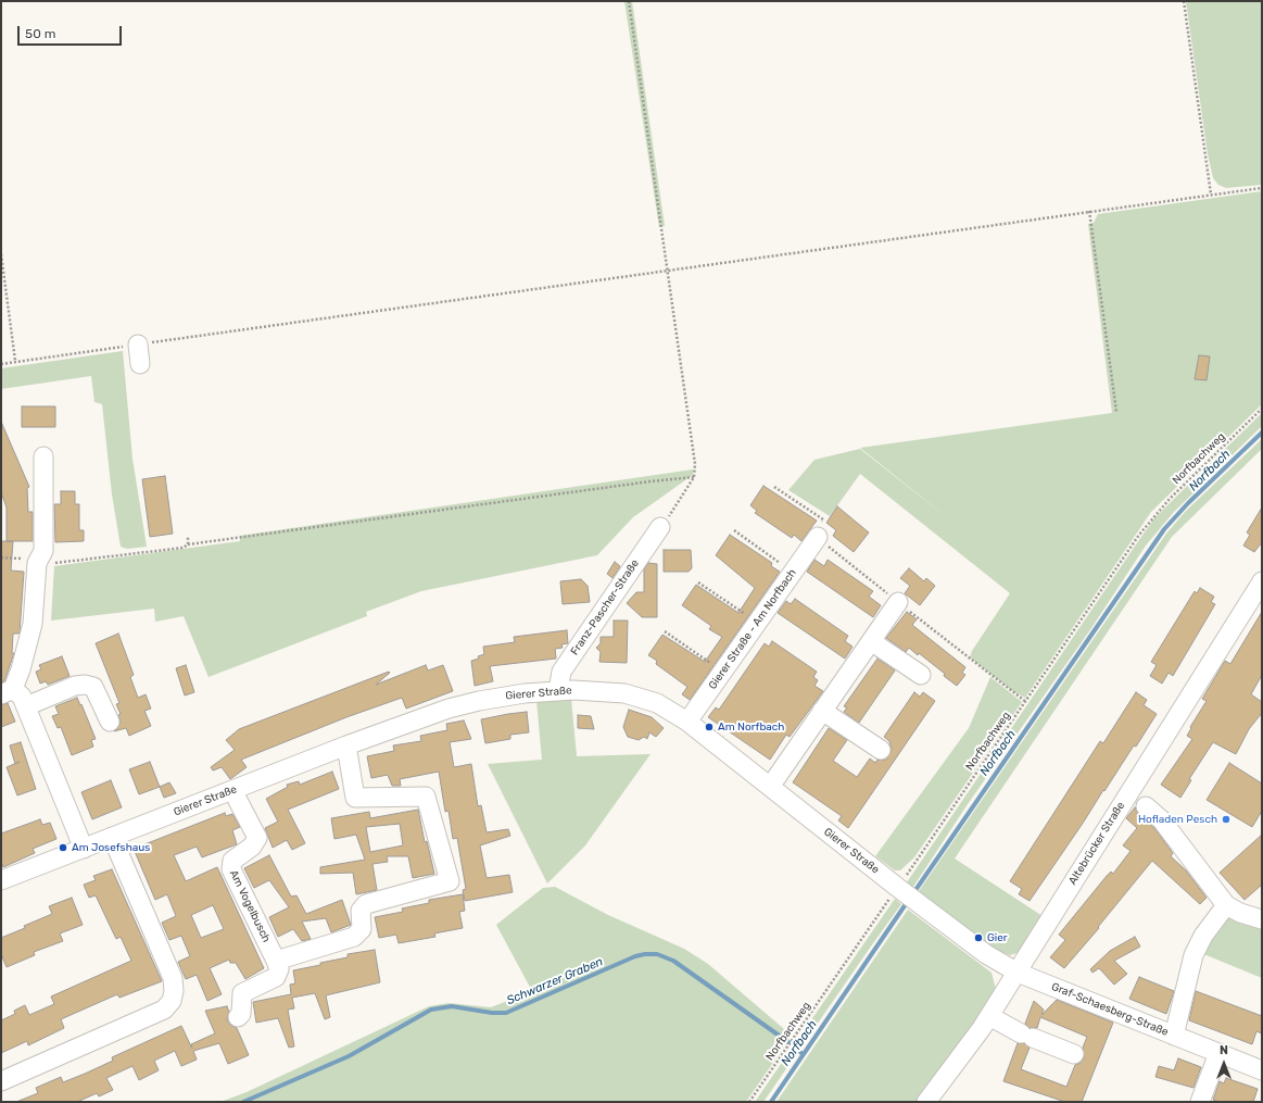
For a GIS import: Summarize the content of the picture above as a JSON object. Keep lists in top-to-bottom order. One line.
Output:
{"streets":{"street":["Franz-Pascher-Straße","Gierer Straße - Am Norfbach","Gierer Straße","Altebrücker Straße","Am Vogelbusch","Graf-Schaesberg-Straße"],"path":["Norfbachweg"]},"crossings":[["Norfbachweg","Gierer Straße"],["Franz-Pascher-Straße","Gierer Straße"],["Gierer Straße - Am Norfbach","Gierer Straße"],["Gierer Straße","Altebrücker Straße"],["Gierer Straße","Am Vogelbusch"],["Gierer Straße","Graf-Schaesberg-Straße"],["Altebrücker Straße","Graf-Schaesberg-Straße"]],"water":["Norfbach","Schwarzer Graben"],"places":["Am Norfbach","Hofladen Pesch","Am Josefshaus","Gier"],"scale_bar":"50 m","north":"top"}
